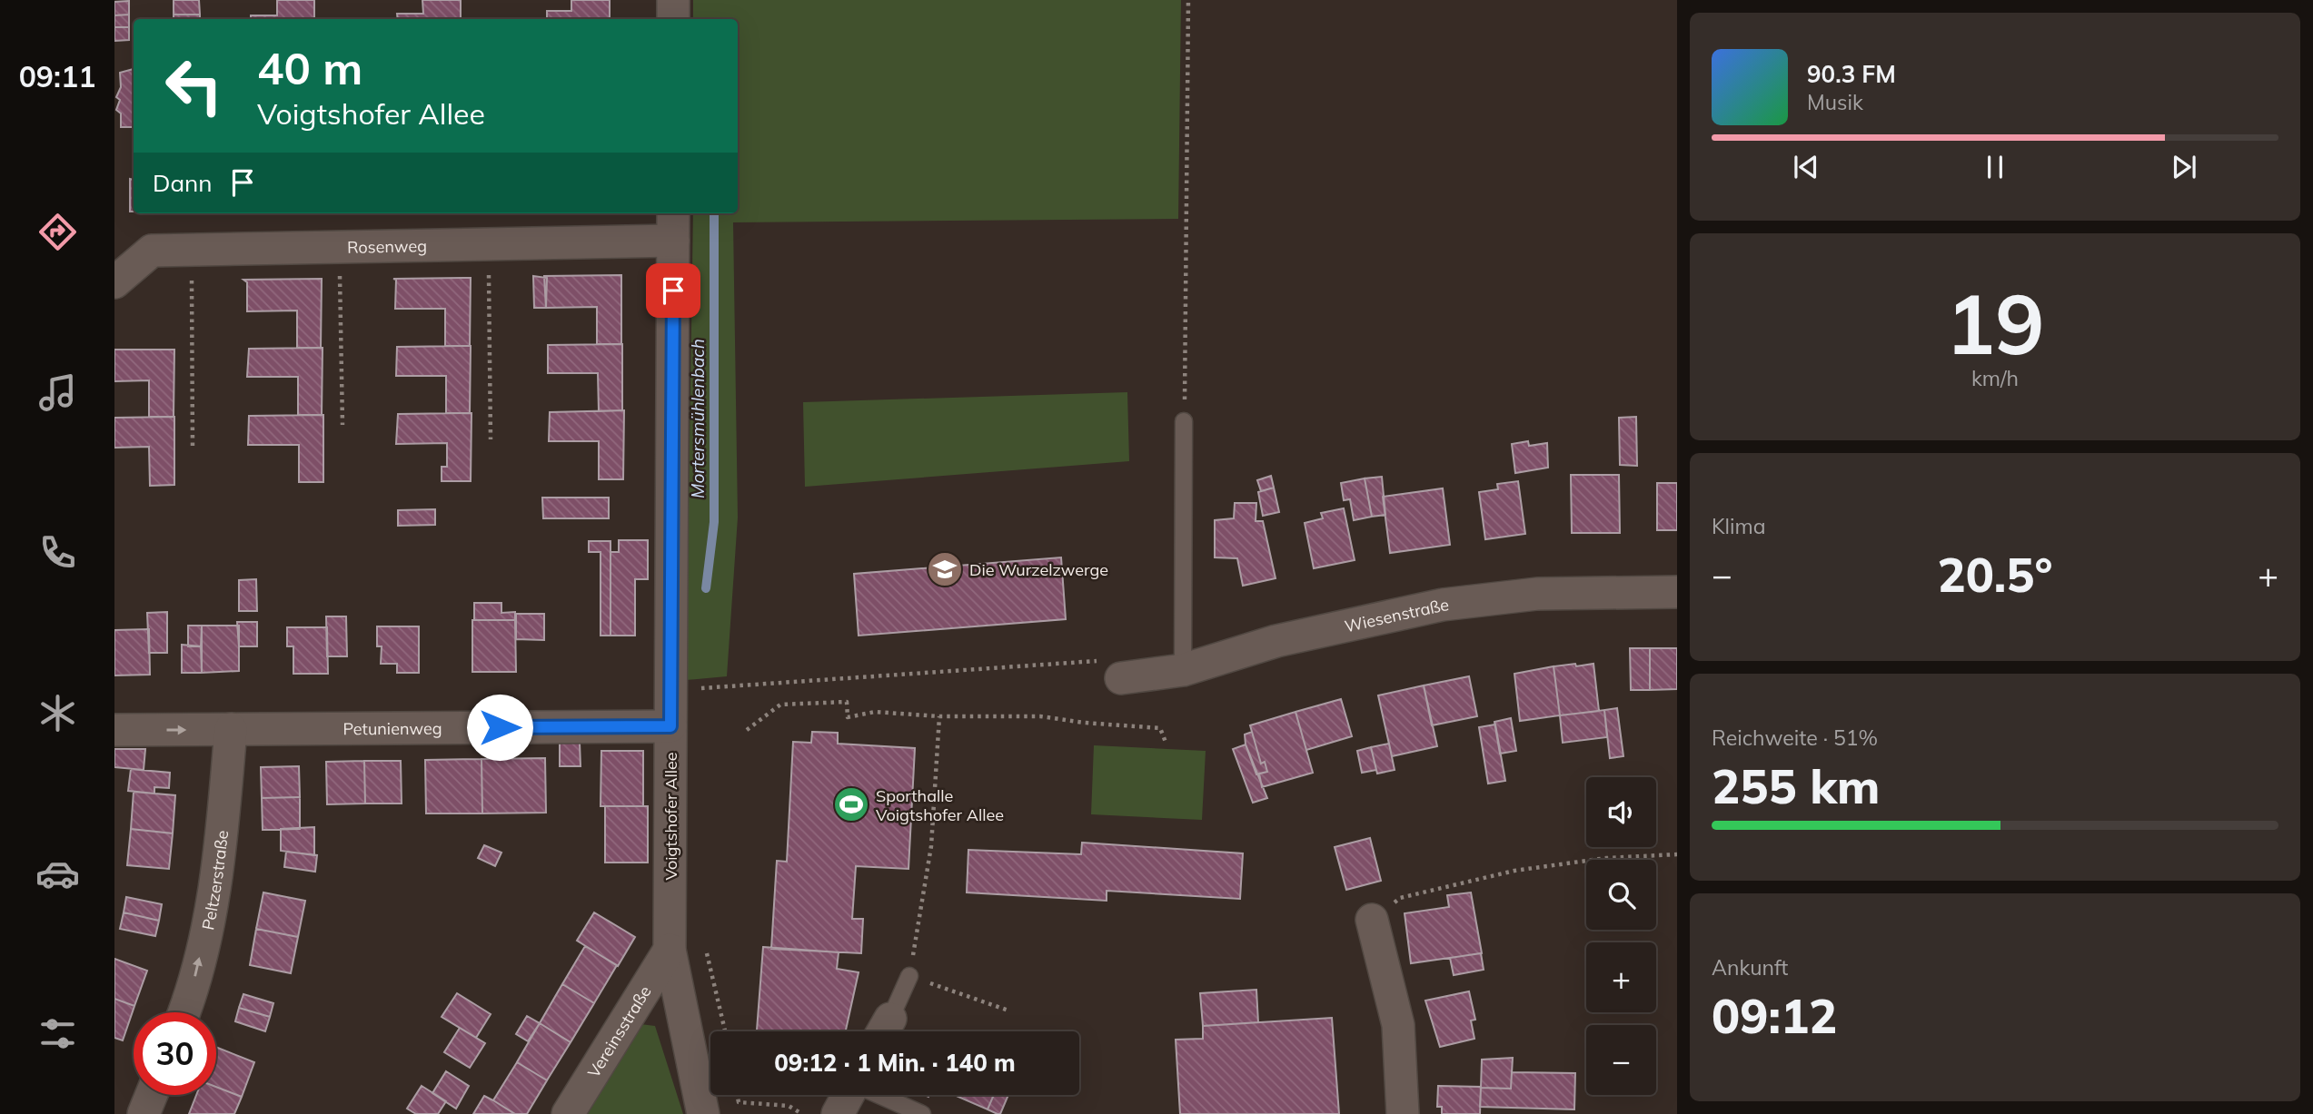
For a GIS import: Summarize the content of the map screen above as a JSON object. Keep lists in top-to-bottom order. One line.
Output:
{"streets":{"street":["Rosenweg","Wiesenstraße","Petunienweg","Voigtshofer Allee","Peltzerstraße","Vereinsstraße"]},"crossings":[["Rosenweg","Voigtshofer Allee"],["Petunienweg","Voigtshofer Allee"],["Petunienweg","Peltzerstraße"],["Voigtshofer Allee","Vereinsstraße"]],"one_way":["Peltzerstraße"],"water":["Mortersmühlenbach"],"places":{"school or university":["Die Wurzelzwerge"],"sports":["Sporthalle Voigtshofer Allee"]},"page":{"tabs":"09:11","turn":["40 m","Voigtshofer Allee"],"song":["90.3 FM","Musik"],"then":"Dann","tile":[["19","km/h"],"Klima",["Reichweite · 51%","255 km"],["Ankunft","09:12"]],"heat":["−","20.5°","+"],"map_buttons":["+","−"],"limit":"30","trip":"09:12 · 1 Min. · 140 m"}}
